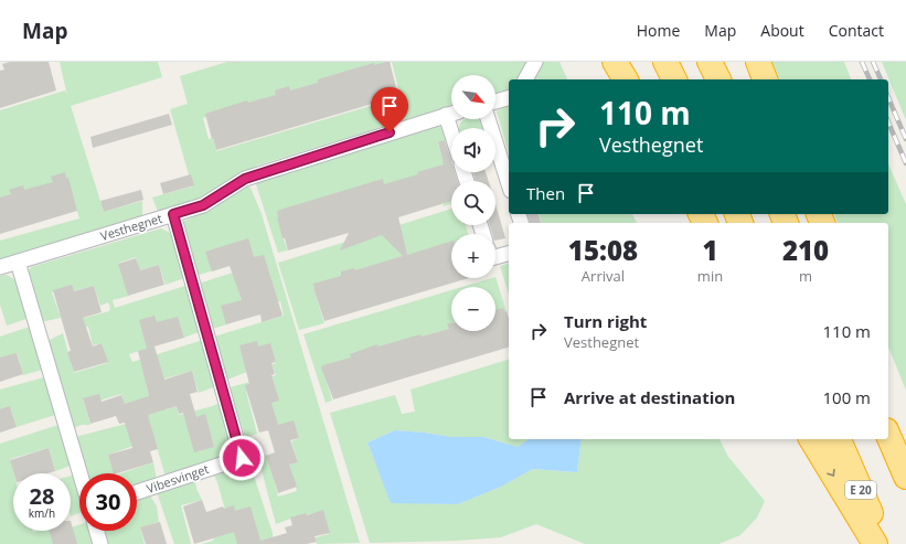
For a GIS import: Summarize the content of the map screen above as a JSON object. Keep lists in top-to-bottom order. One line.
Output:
{"streets":{"highway":["E 20"],"street":["Vesthegnet","Vibesvinget"]},"crossings":[["Vesthegnet","Vibesvinget"]],"north":"bottom right","page":{"header":"Map","nav":["Home","Map","About","Contact"],"map_buttons":["+","−"],"turn":["110 m","Vesthegnet"],"then":"Then","eta":["15:08","Arrival","1","min","210","m"],"list":[{"name":"Turn right","note":"Vesthegnet","value":"110 m"},{"name":"Arrive at destination","value":"100 m"}],"speed":"28 km/h","limit":"30"}}
